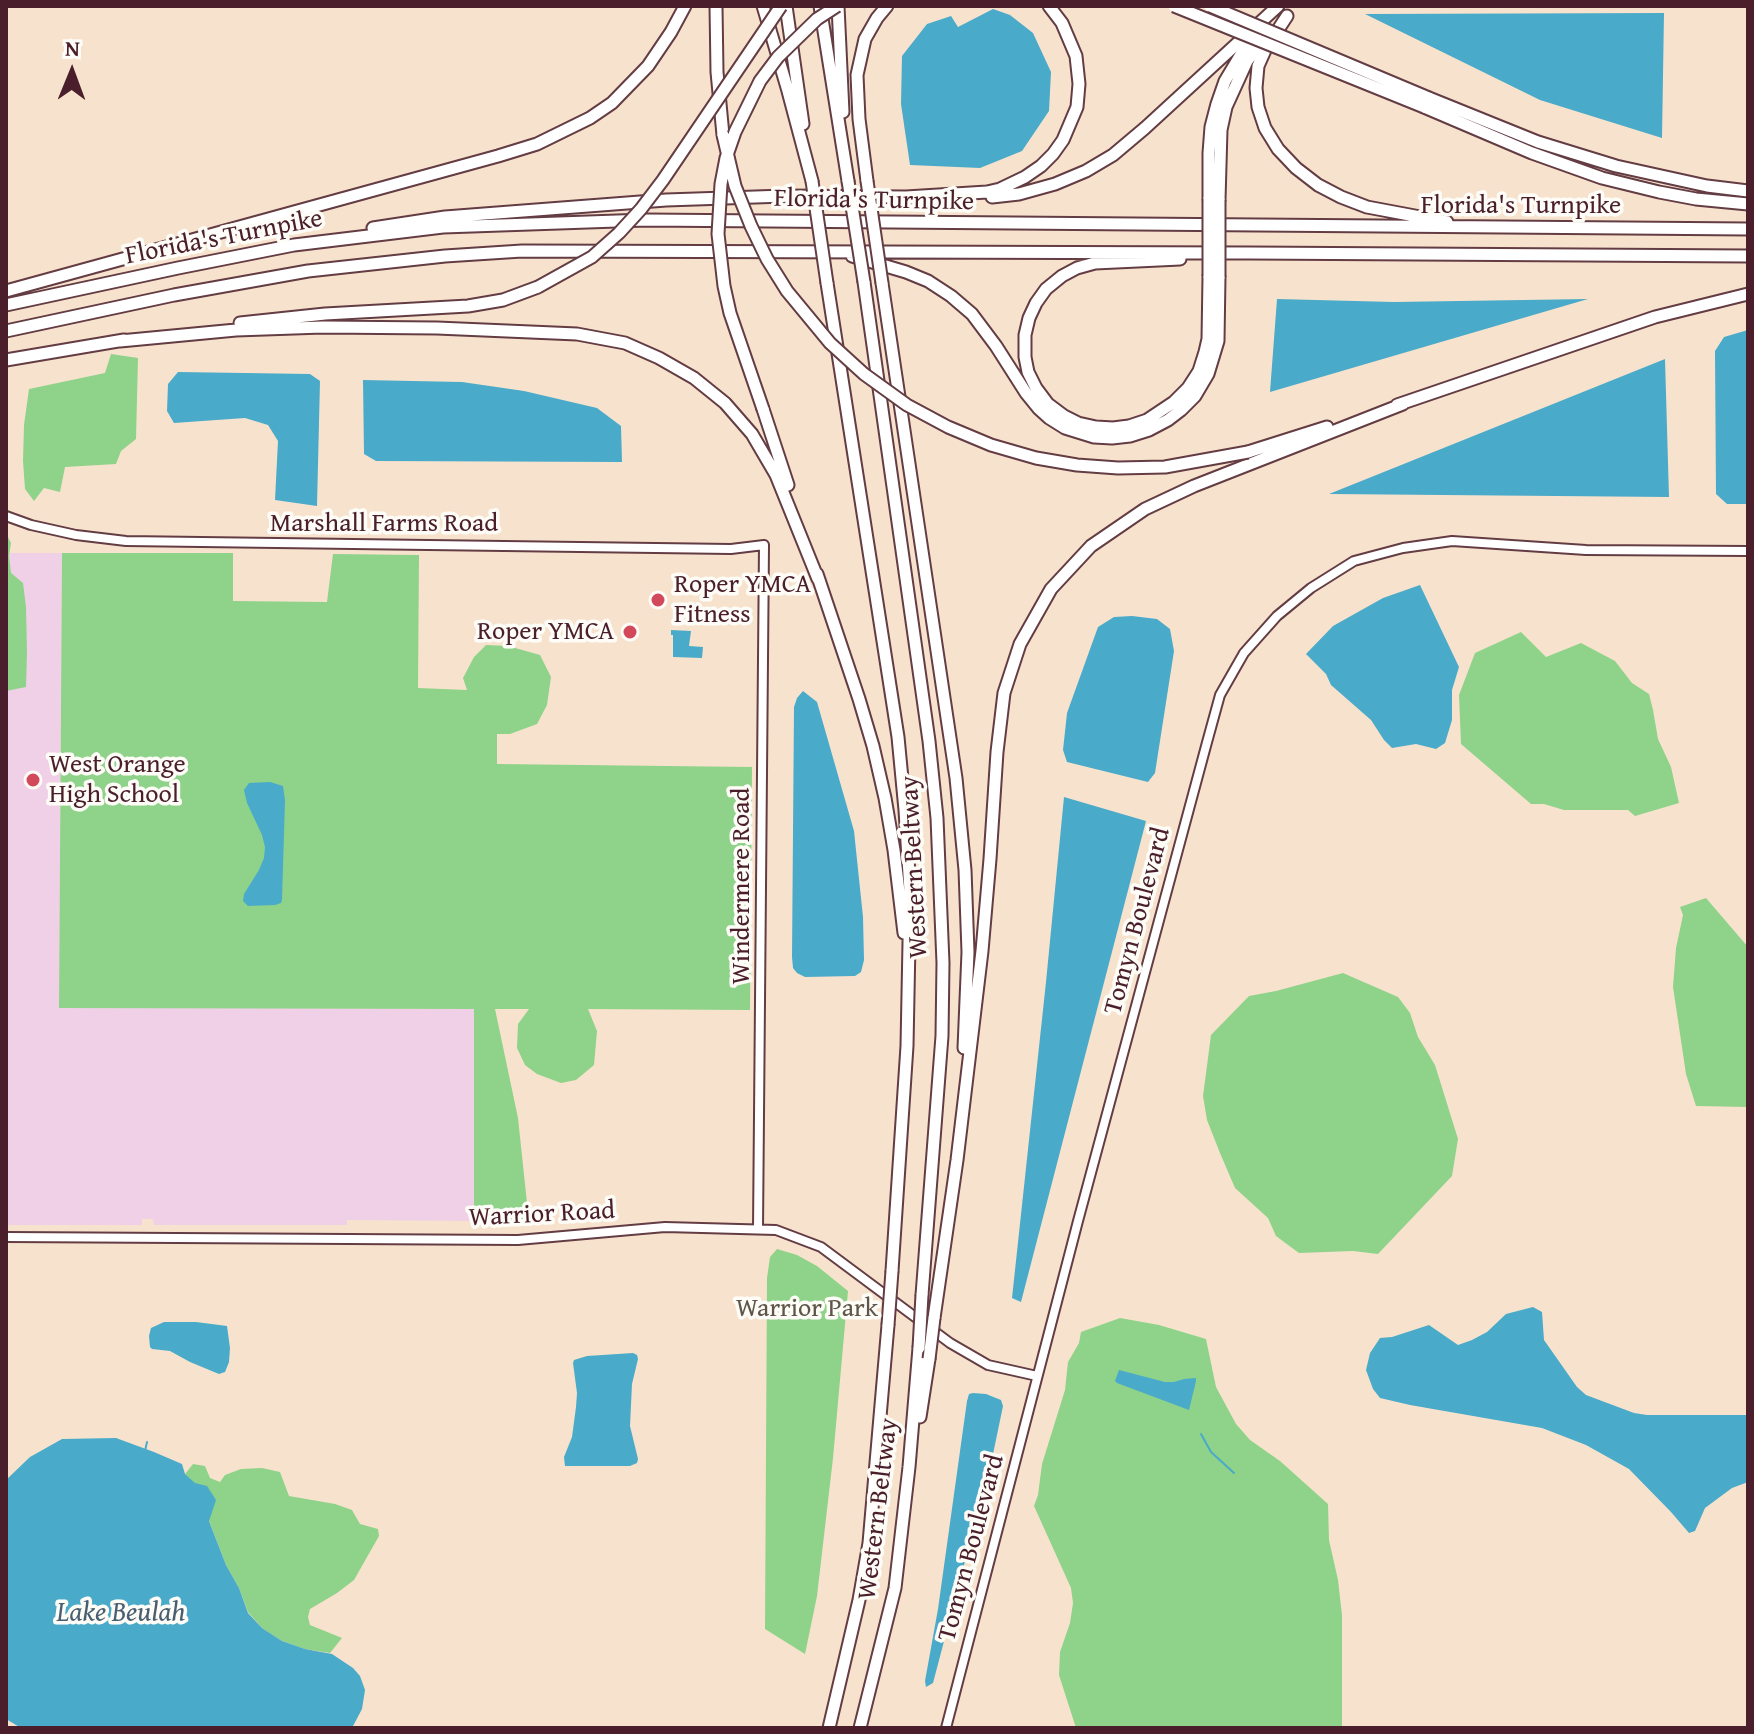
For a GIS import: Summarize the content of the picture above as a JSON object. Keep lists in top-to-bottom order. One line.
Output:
{"streets":{"highway":["Florida's Turnpike","Western Beltway"],"street":["Marshall Farms Road","Windermere Road","Tomyn Boulevard","Warrior Road"]},"crossings":[["Marshall Farms Road","Windermere Road"],["Windermere Road","Warrior Road"],["Tomyn Boulevard","Warrior Road"]],"water":["Lake Beulah"],"parks":["Warrior Park"],"places":["Roper YMCA Fitness","Roper YMCA","West Orange High School"],"north":"top"}
